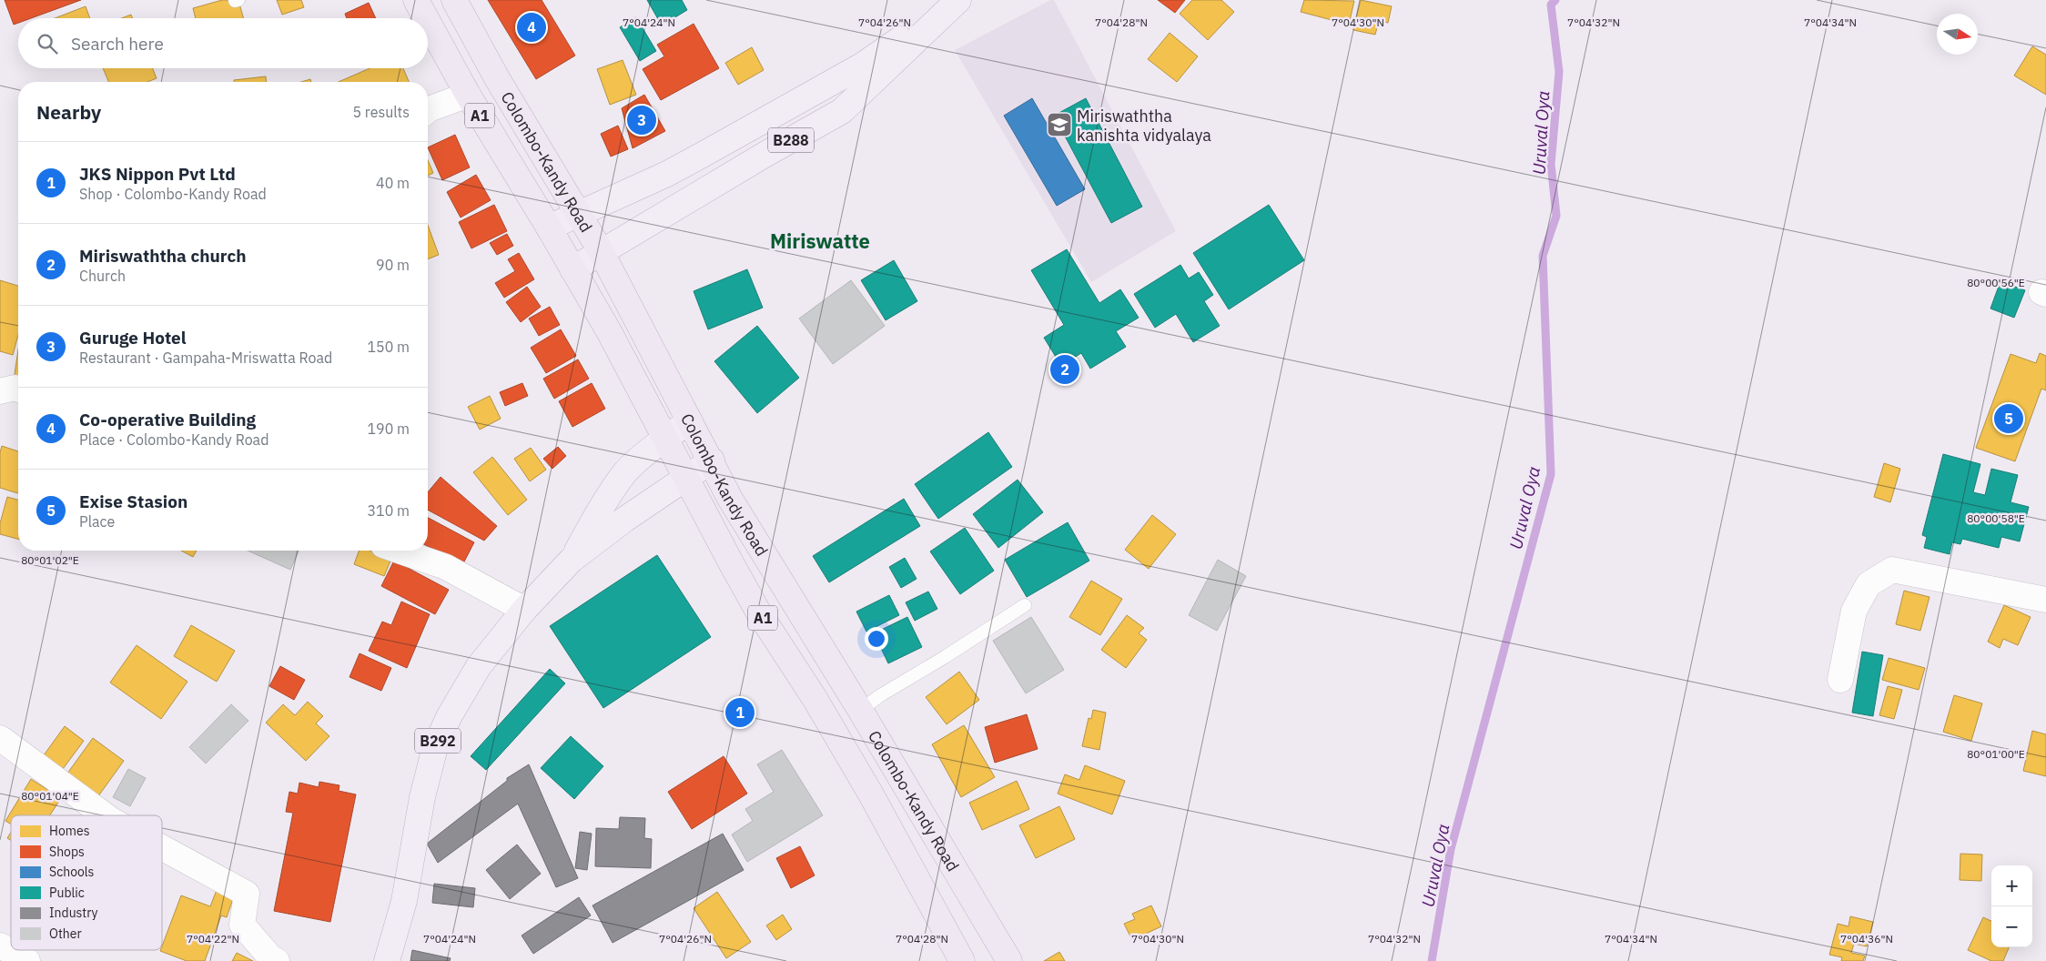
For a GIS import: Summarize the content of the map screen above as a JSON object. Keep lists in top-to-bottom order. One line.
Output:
{"streets":{"highway":["A1","Colombo-Kandy Road"],"main road":["B288","B292"]},"crossings":[["B288","Colombo-Kandy Road"],["Colombo-Kandy Road","B292"]],"districts":["Miriswatte"],"water":["Uruval Oya"],"places":{"school or university":["Miriswaththa kanishta vidyalaya"]},"legend":["Homes","Shops","Schools","Public","Industry","Other"],"north":"right","page":{"pins":["4","3","2","5","1"],"search":"Search here","heading":["Nearby","5 results"],"list":[{"mark":"1","name":"JKS Nippon Pvt Ltd","note":"Shop · Colombo-Kandy Road","value":"40 m"},{"mark":"2","name":"Miriswaththa church","note":"Church","value":"90 m"},{"mark":"3","name":"Guruge Hotel","note":"Restaurant · Gampaha-Mriswatta Road","value":"150 m"},{"mark":"4","name":"Co-operative Building","note":"Place · Colombo-Kandy Road","value":"190 m"},{"mark":"5","name":"Exise Stasion","note":"Place","value":"310 m"}],"map_buttons":["+","−"]},"coordinates":["7°04'24\"N","7°04'26\"N","7°04'28\"N","7°04'30\"N","7°04'32\"N","7°04'34\"N","80°00'56\"E","80°00'58\"E","80°01'02\"E","80°01'00\"E","80°01'04\"E","7°04'22\"N","7°04'36\"N"]}
